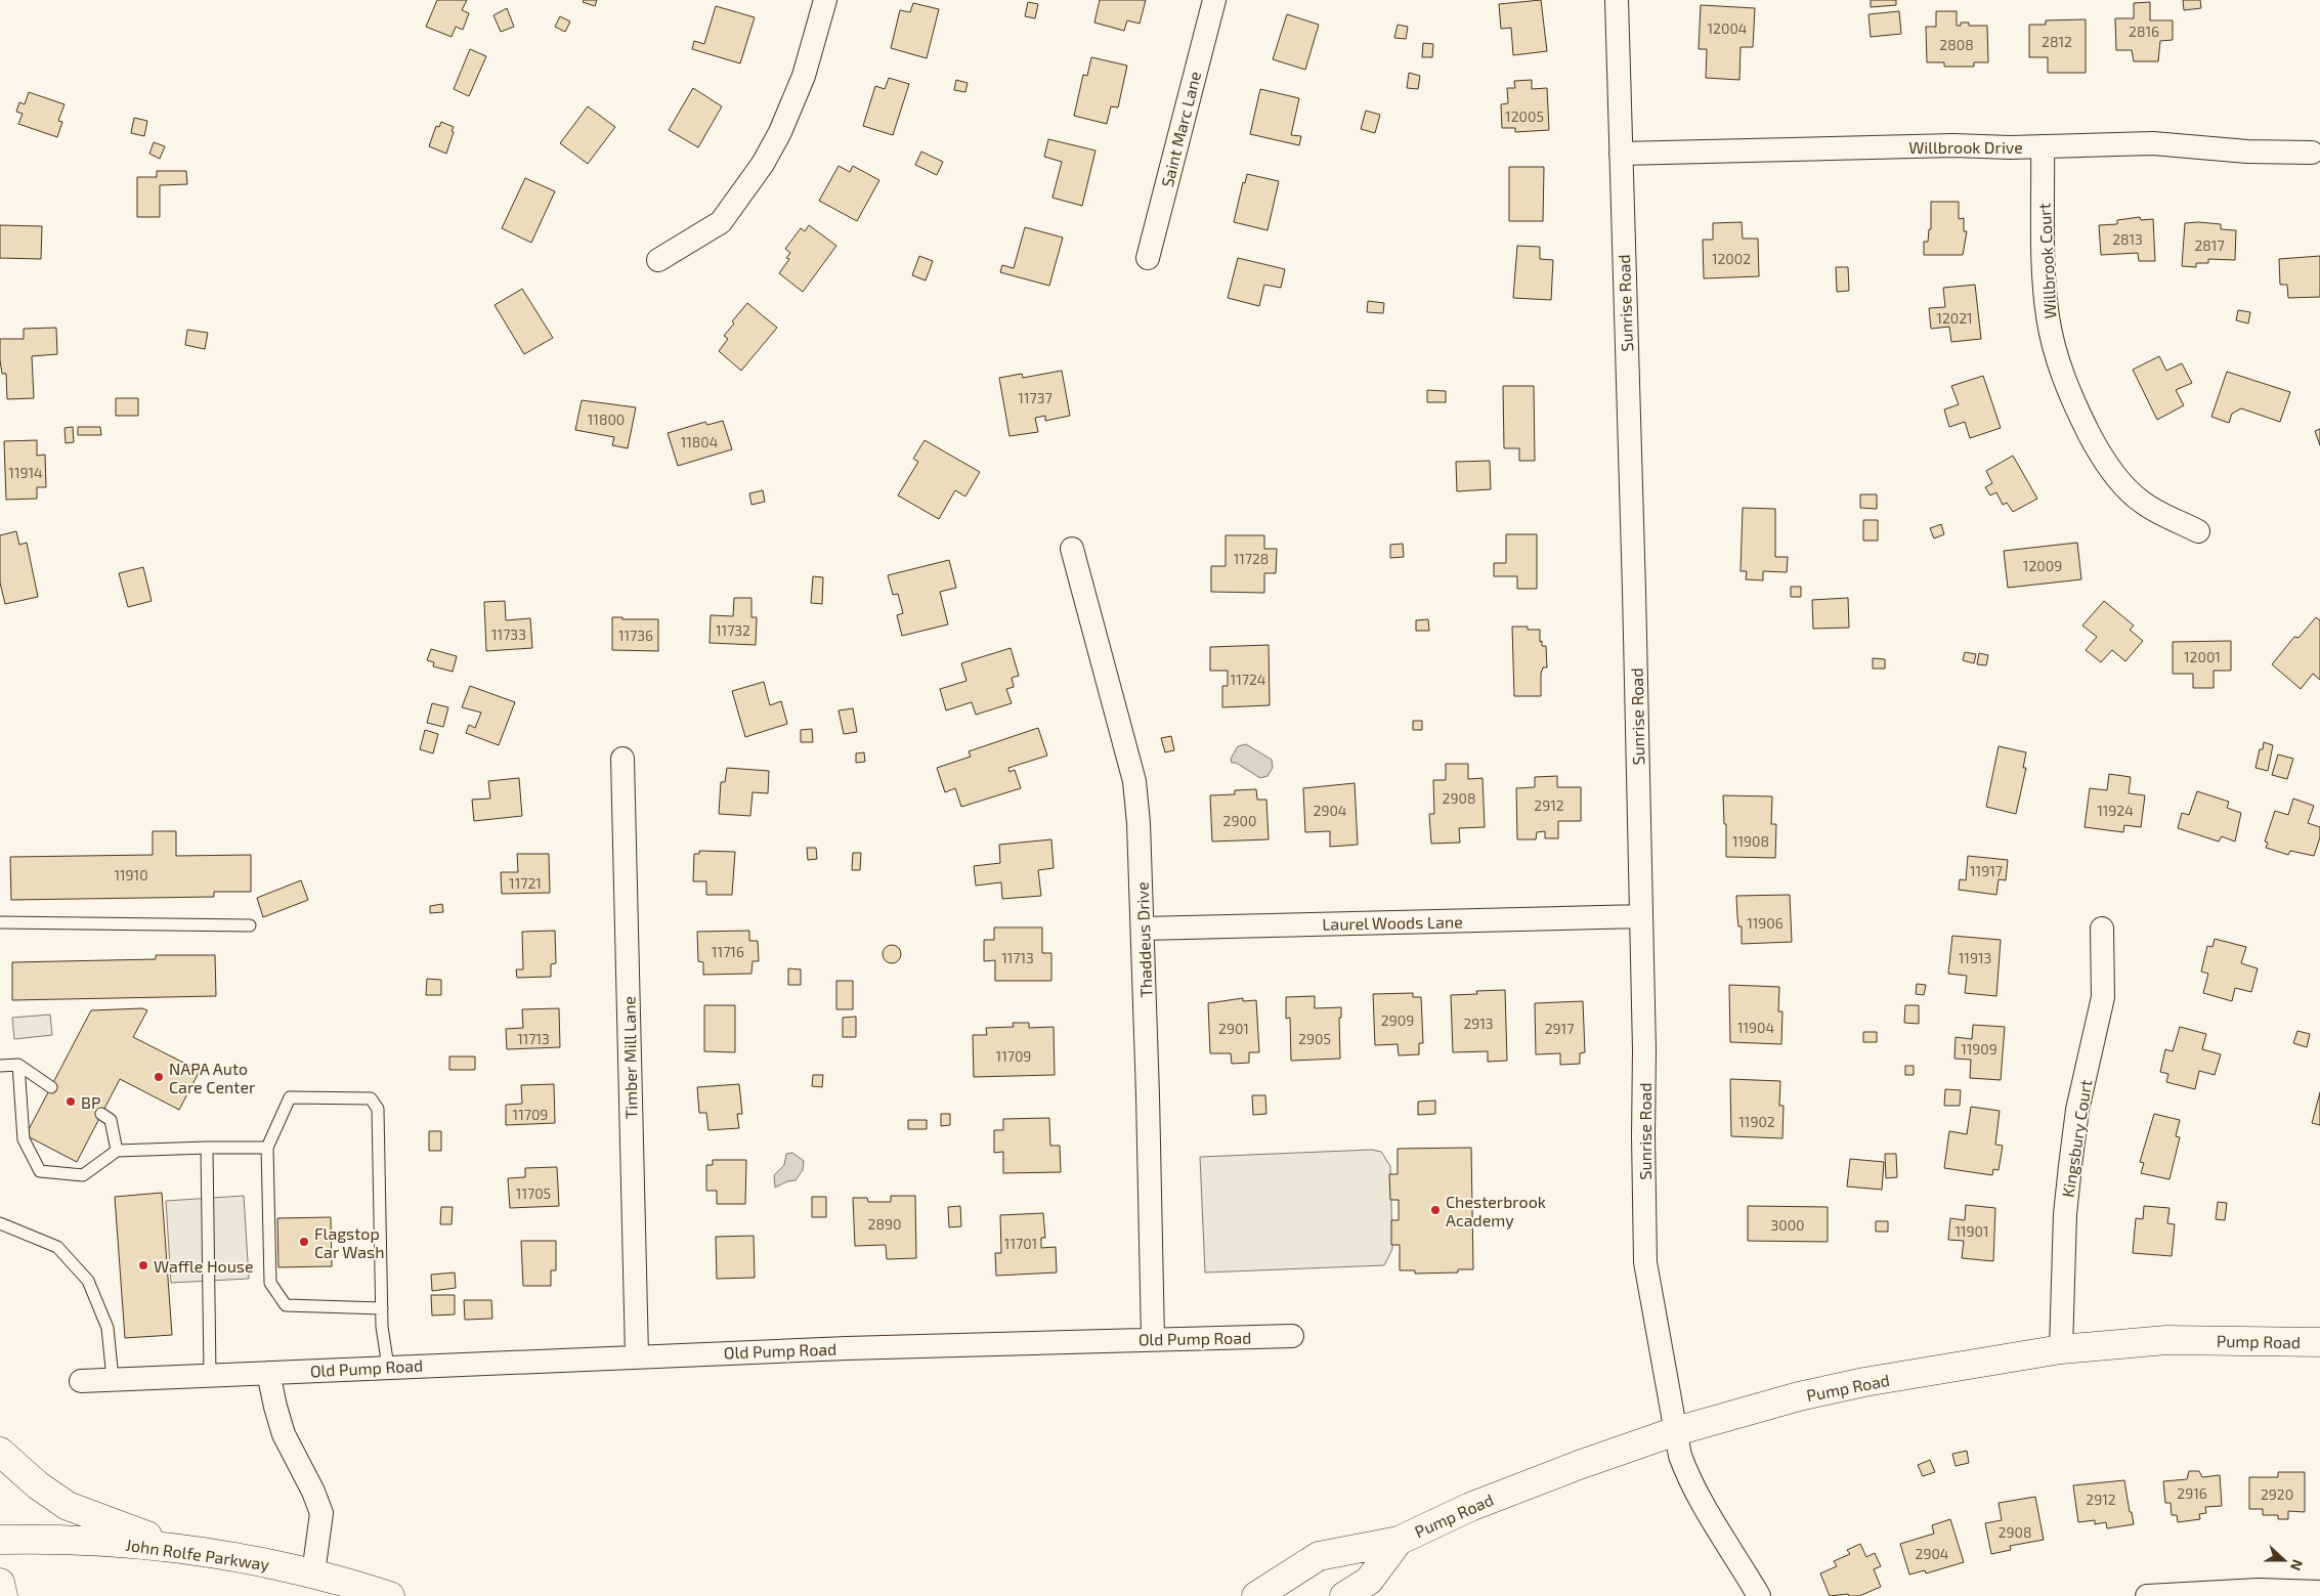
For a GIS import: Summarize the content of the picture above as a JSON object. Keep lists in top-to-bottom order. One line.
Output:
{"streets":{"main road":["Pump Road","John Rolfe Parkway"],"street":["Saint Marc Lane","Willbrook Drive","Willbrook Court","Sunrise Road","Laurel Woods Lane","Thaddeus Drive","Timber Mill Lane","Kingsbury Court","Old Pump Road"]},"crossings":[["Willbrook Drive","Willbrook Court"],["Willbrook Drive","Sunrise Road"],["Sunrise Road","Laurel Woods Lane"],["Sunrise Road","Pump Road"],["Laurel Woods Lane","Thaddeus Drive"],["Thaddeus Drive","Old Pump Road"],["Timber Mill Lane","Old Pump Road"],["Kingsbury Court","Pump Road"]],"places":["NAPA Auto Care Center","BP","Chesterbrook Academy","Flagstop Car Wash","Waffle House"],"house_numbers":["12004","2816","2812","2808","12005","2813","2817","12002","12021","11737","11800","11804","11914","11728","12009","11732","11733","11736","12001","11724","2908","2912","2904","11924","2900","11908","11917","11910","11721","11906","11716","11713","11913","2909","2913","11904","2901","2917","11713","2905","11909","11709","11709","11902","11705","2890","3000","11901","11701","2916","2920","2912","2908","2904"],"north":"right"}
